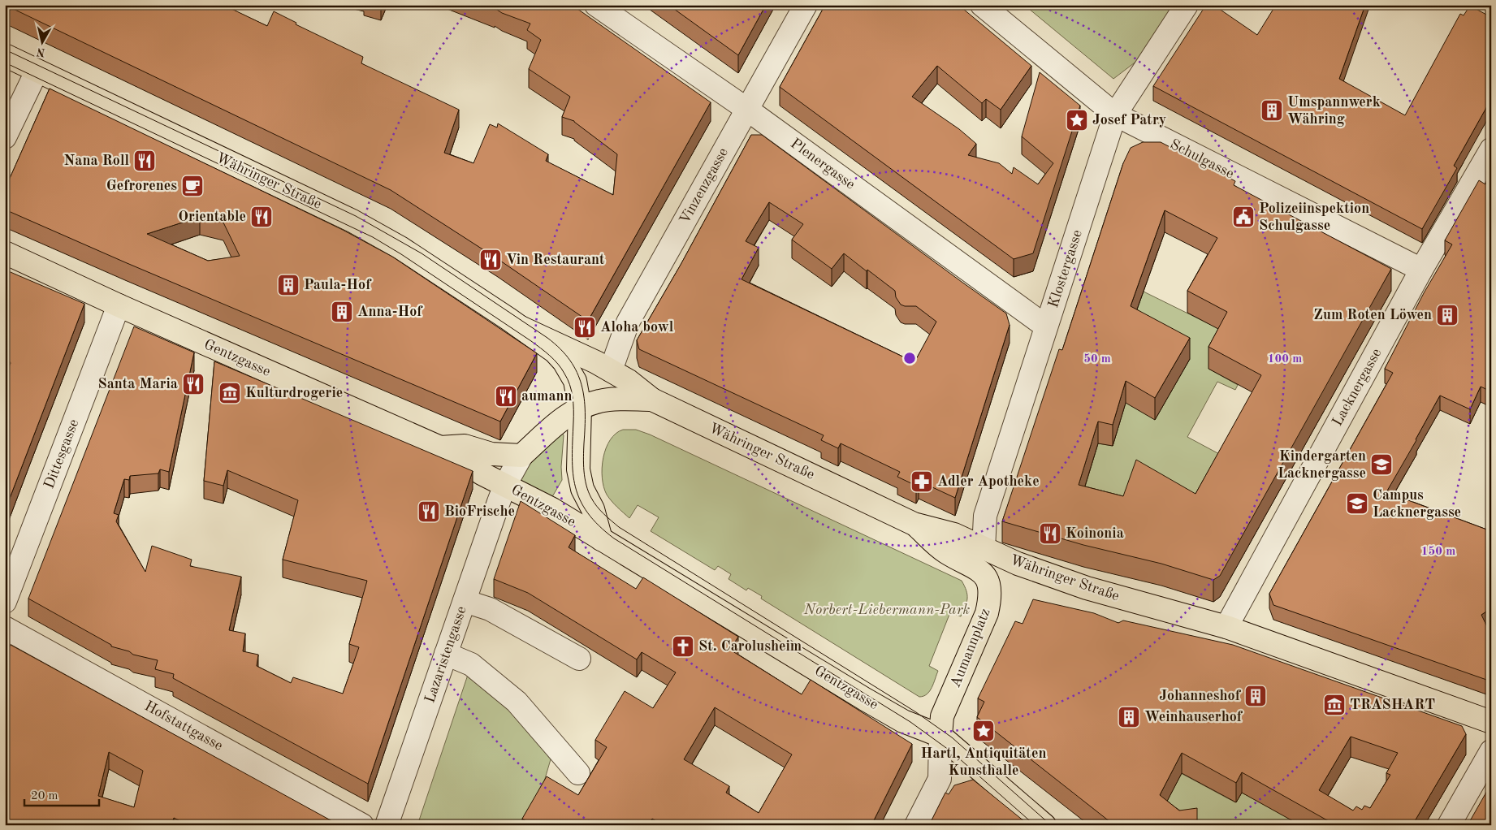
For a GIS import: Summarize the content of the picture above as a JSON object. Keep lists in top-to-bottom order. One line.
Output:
{"streets":{"main road":["Währinger Straße","Gentzgasse","Aumannplatz"],"street":["Schulgasse","Plenergasse","Vinzenzgasse","Klostergasse","Lacknergasse","Dittesgasse","Lazaristengasse","Hofstattgasse"]},"crossings":[["Schulgasse","Klostergasse"],["Schulgasse","Lacknergasse"],["Plenergasse","Vinzenzgasse"],["Plenergasse","Klostergasse"],["Währinger Straße","Vinzenzgasse"],["Währinger Straße","Klostergasse"],["Währinger Straße","Lacknergasse"],["Währinger Straße","Aumannplatz"],["Gentzgasse","Dittesgasse"],["Gentzgasse","Aumannplatz"],["Gentzgasse","Lazaristengasse"]],"parks":["Norbert-Liebermann-Park"],"places":{"building":["Umspannwerk Währing","Paula-Hof","Anna-Hof","Zum Roten Löwen","Johanneshof","Weinhauserhof"],"place":["Josef Patry","Hartl, Antiquitäten Kunsthalle"],"restaurant":["Nana Roll","Orientable","Vin Restaurant","Aloha bowl","Santa Maria","aumann","BioFrische","Koinonia"],"cafe":["Gefrorenes"],"public building":["Polizeiinspektion Schulgasse"],"museum":["Kulturdrogerie","TRASHART"],"school or university":["Kindergarten Lacknergasse","Campus Lacknergasse"],"pharmacy":["Adler Apotheke"],"church":["St. Carolusheim"]},"scale_bar":"20 m","north":"bottom","rings":["50 m","100 m","150 m"]}
